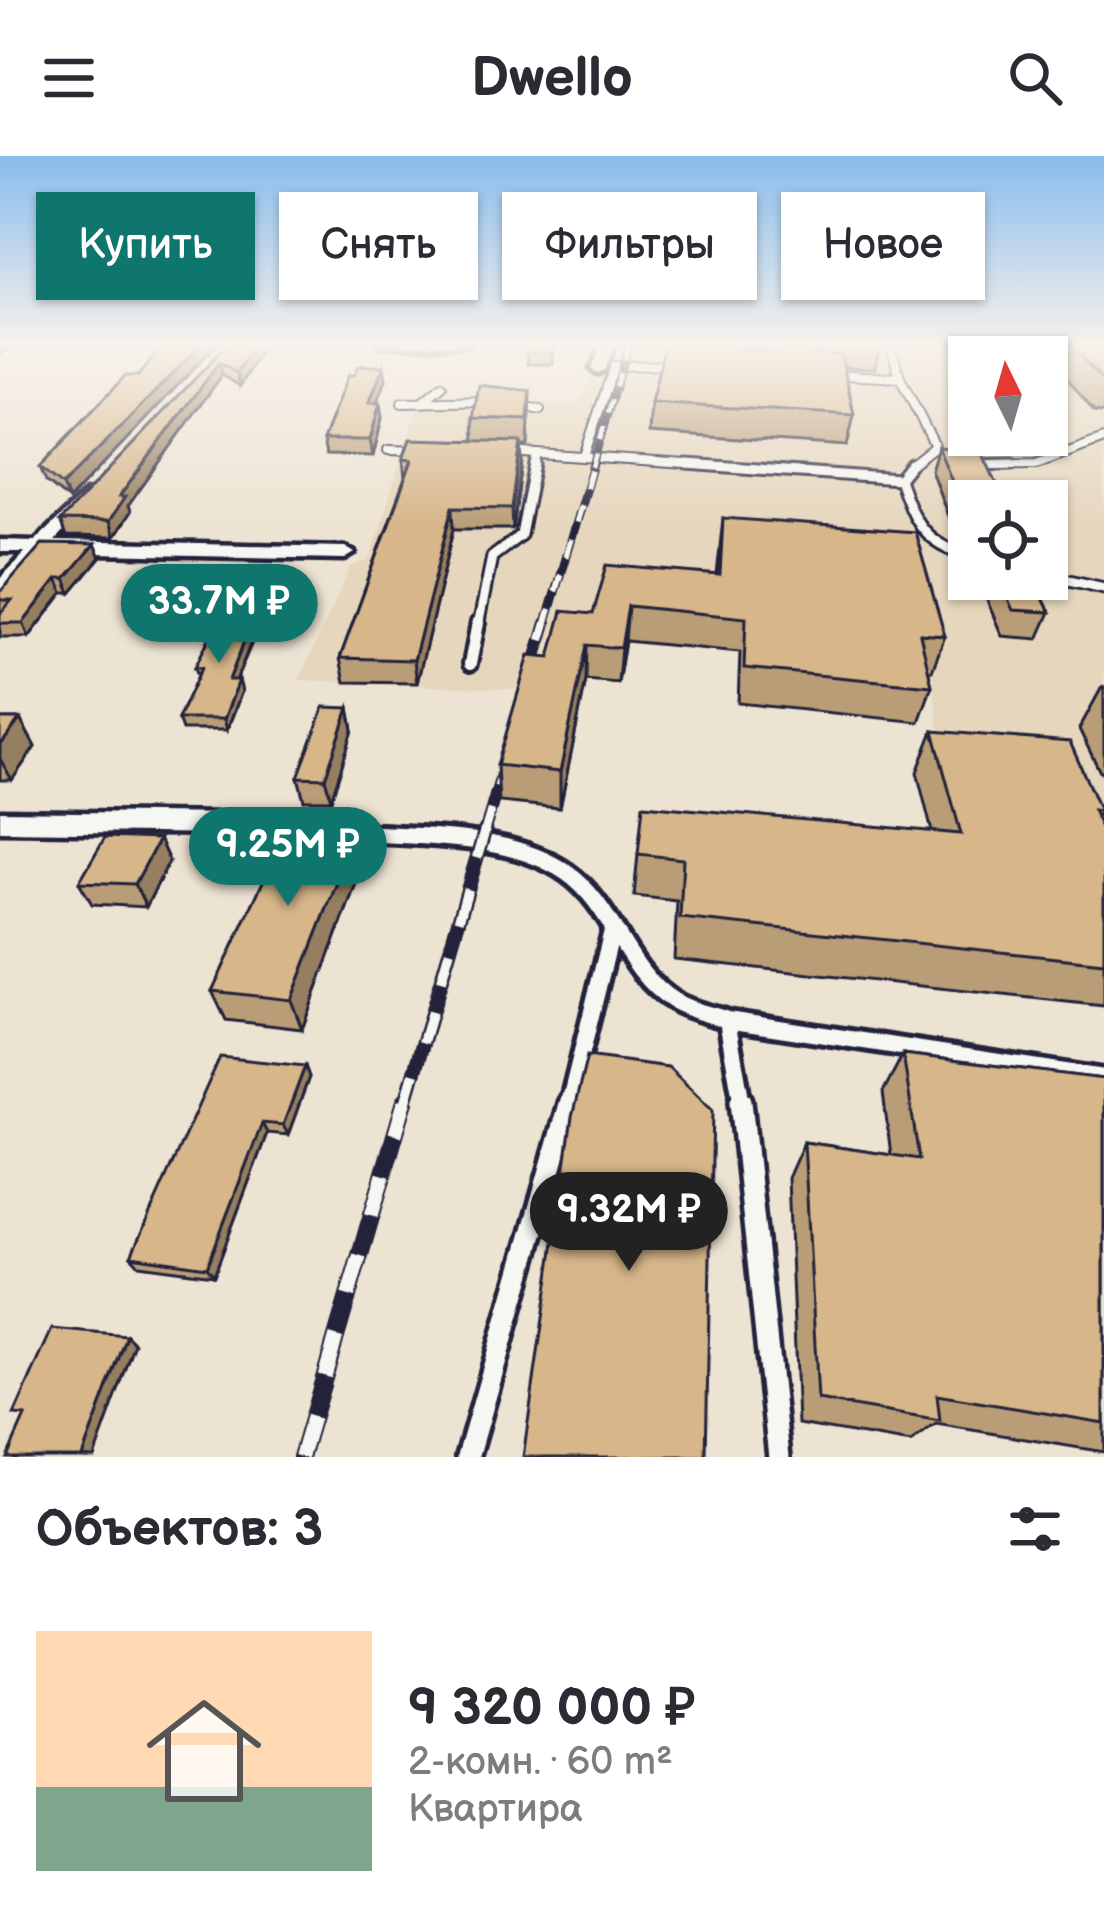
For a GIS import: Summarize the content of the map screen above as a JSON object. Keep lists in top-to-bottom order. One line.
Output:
{"north":"top","page":{"header":"Dwello","chip":["Купить","Снять","Фильтры","Новое"],"price":["33.7M ₽","9.25M ₽","9.32M ₽"],"heading":"Объектов: 3","list":[{"name":"9 320 000 ₽","note":"2-комн. · 60 m² · Квартира"}]}}
